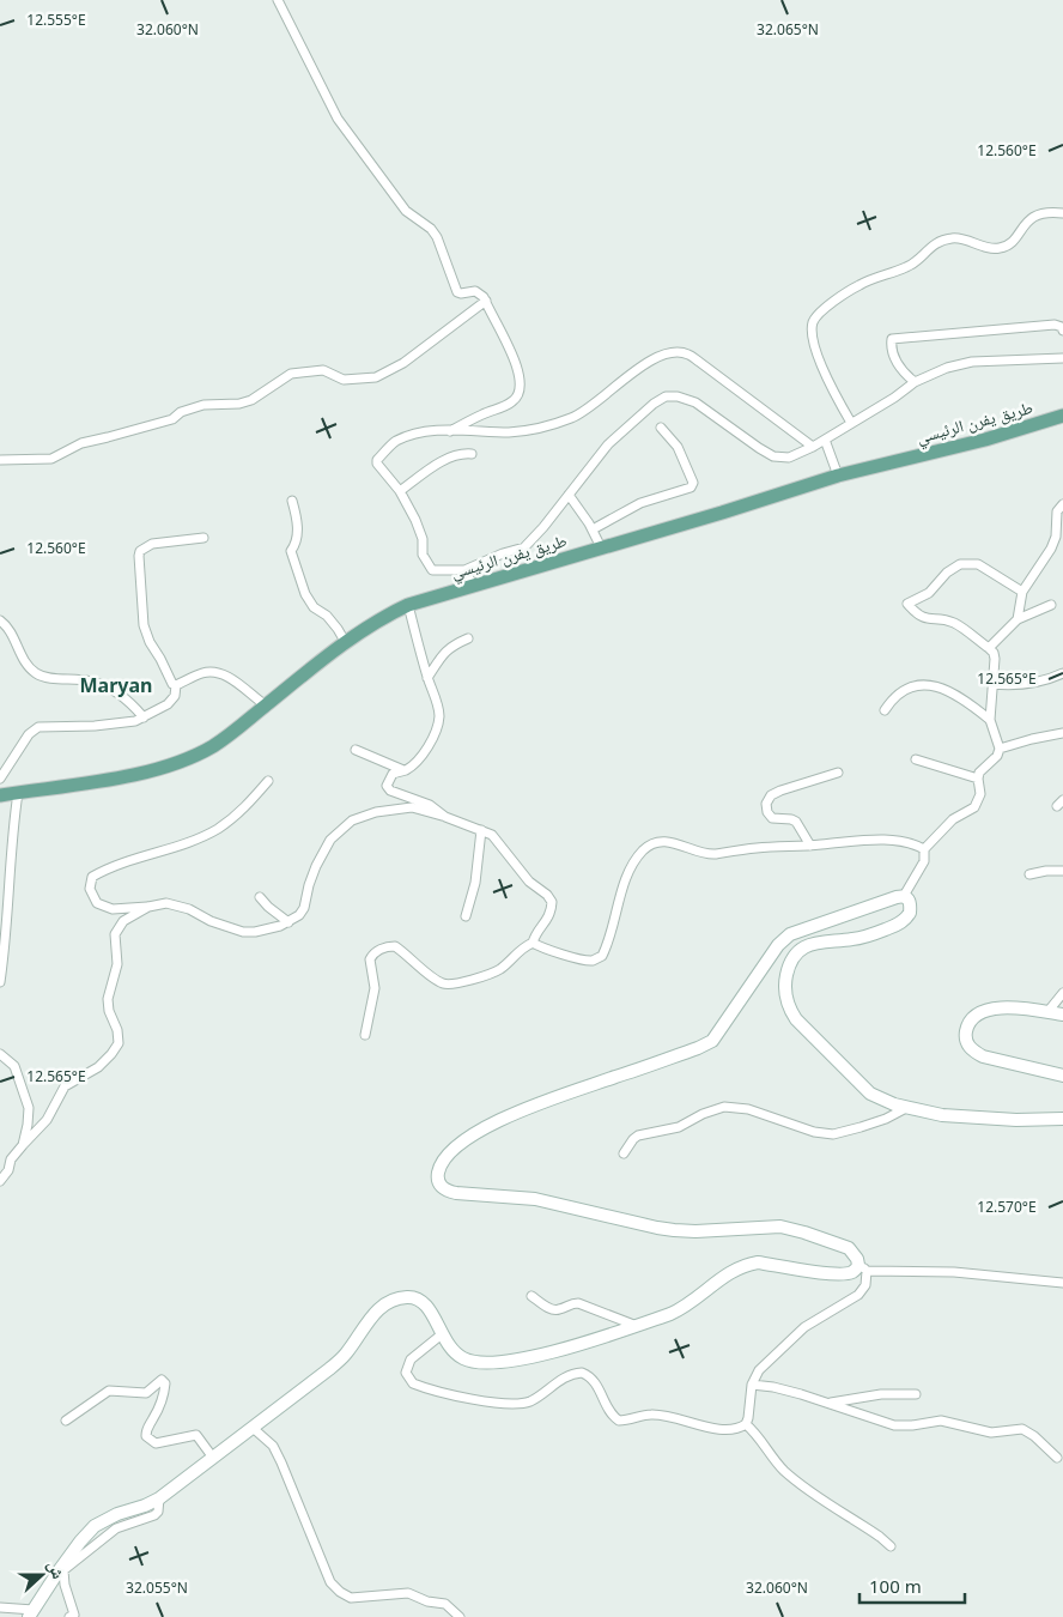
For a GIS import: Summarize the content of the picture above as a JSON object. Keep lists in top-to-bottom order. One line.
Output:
{"streets":{"main road":["طريق يفرن الرئيسي"]},"districts":["Maryan"],"scale_bar":"100 m","north":"right","coordinates":["12.555°E","32.060°N","32.065°N","12.560°E","12.565°E","12.570°E","32.055°N"]}
